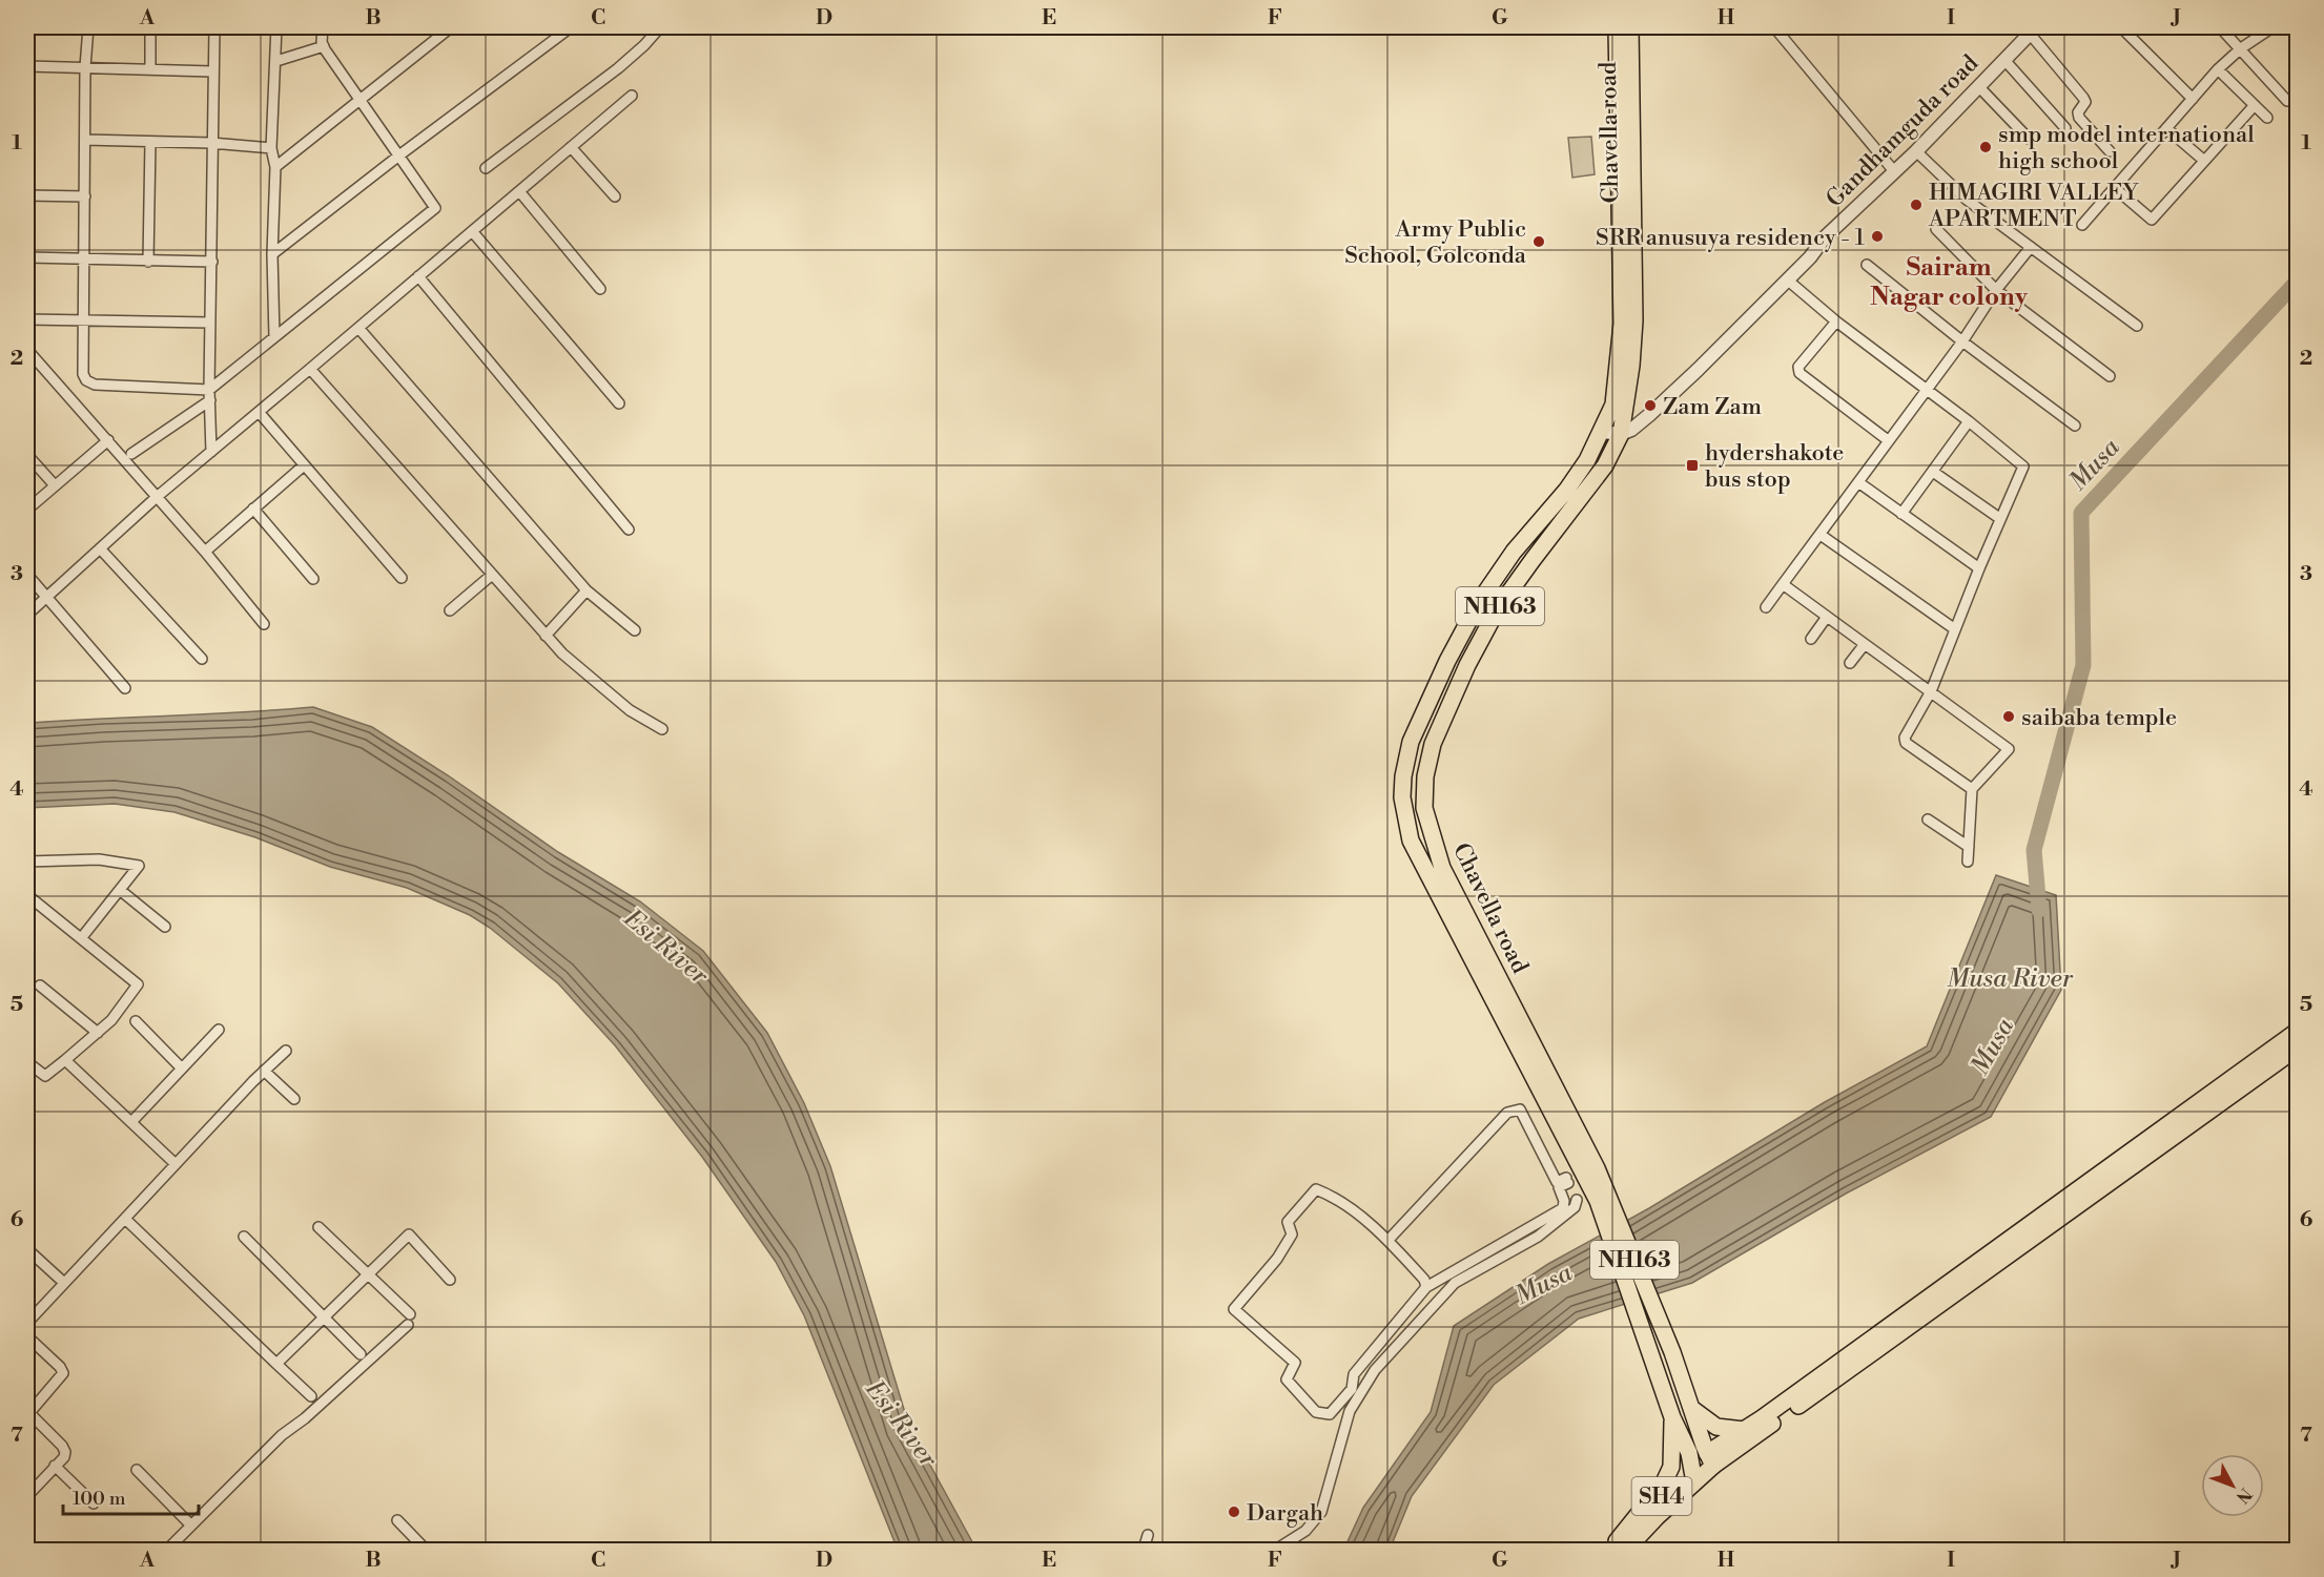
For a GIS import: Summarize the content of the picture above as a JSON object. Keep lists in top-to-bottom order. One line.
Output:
{"streets":{"main road":["Chavella road","NH163","SH4"],"street":["Gandhamguda road"]},"crossings":[["Gandhamguda road","Chavella road"],["Chavella road","NH163"],["Chavella road","SH4"],["NH163","SH4"]],"districts":["Sairam Nagar colony"],"water":["Musa","Esi River","Musa River"],"places":{"other":["smp model international high school","HIMAGIRI VALLEY APARTMENT","SRR anusuya residency - 1","Army Public School, Golconda","Zam Zam","saibaba temple","Dargah"],"transit":["hydershakote bus stop"]},"scale_bar":"100 m","north":"bottom right","grid":{"columns":["A","B","C","D","E","F","G","H","I","J"],"rows":["1","2","3","4","5","6","7"]}}
